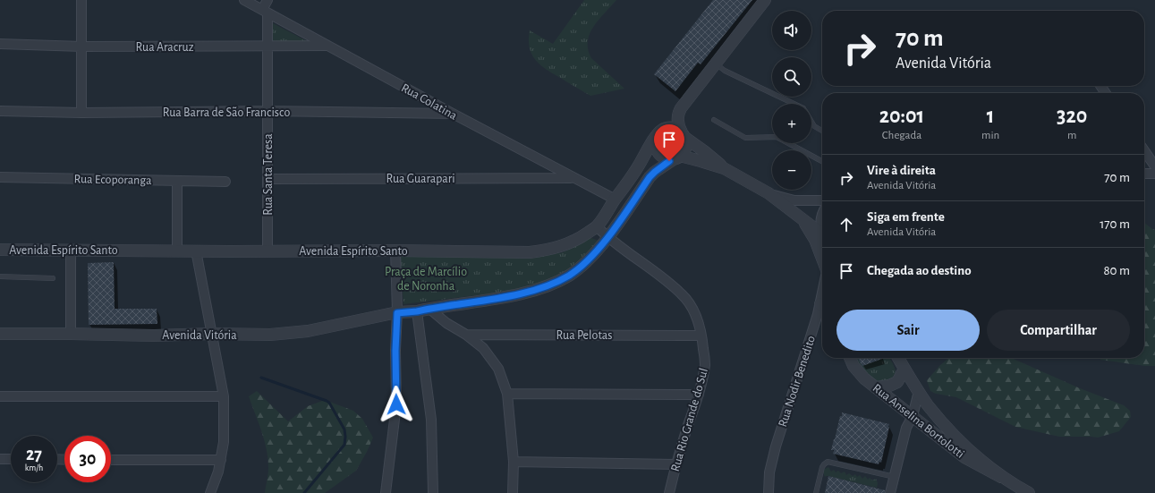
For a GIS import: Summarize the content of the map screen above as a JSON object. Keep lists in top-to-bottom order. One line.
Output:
{"streets":{"street":["Rua Aracruz","Rua Colatina","Rua Barra de São Francisco","Rua Santa Teresa","Rua Guarapari","Rua Ecoporanga","Avenida Espírito Santo","Avenida Vitória","Rua Pelotas","Rua Nodir Benedito","Rua Rio Grande do Sul","Rua Anselina Bortolotti"]},"crossings":[["Rua Aracruz","Rua Colatina"],["Rua Aracruz","Rua Santa Teresa"],["Rua Colatina","Rua Barra de São Francisco"],["Rua Colatina","Rua Santa Teresa"],["Rua Colatina","Rua Guarapari"],["Rua Colatina","Avenida Espírito Santo"],["Rua Barra de São Francisco","Rua Santa Teresa"],["Rua Santa Teresa","Rua Guarapari"],["Rua Santa Teresa","Avenida Espírito Santo"],["Avenida Espírito Santo","Avenida Vitória"],["Avenida Vitória","Rua Rio Grande do Sul"],["Rua Pelotas","Rua Rio Grande do Sul"]],"parks":["Praça de Marcílio de Noronha"],"page":{"map_buttons":["+","−"],"turn":["70 m","Avenida Vitória"],"eta":["20:01","Chegada","1","min","320","m"],"list":[{"name":"Vire à direita","note":"Avenida Vitória","value":"70 m"},{"name":"Siga em frente","note":"Avenida Vitória","value":"170 m"},{"name":"Chegada ao destino","value":"80 m"}],"buttons":["Sair","Compartilhar"],"speed":"27 km/h","limit":"30"}}
